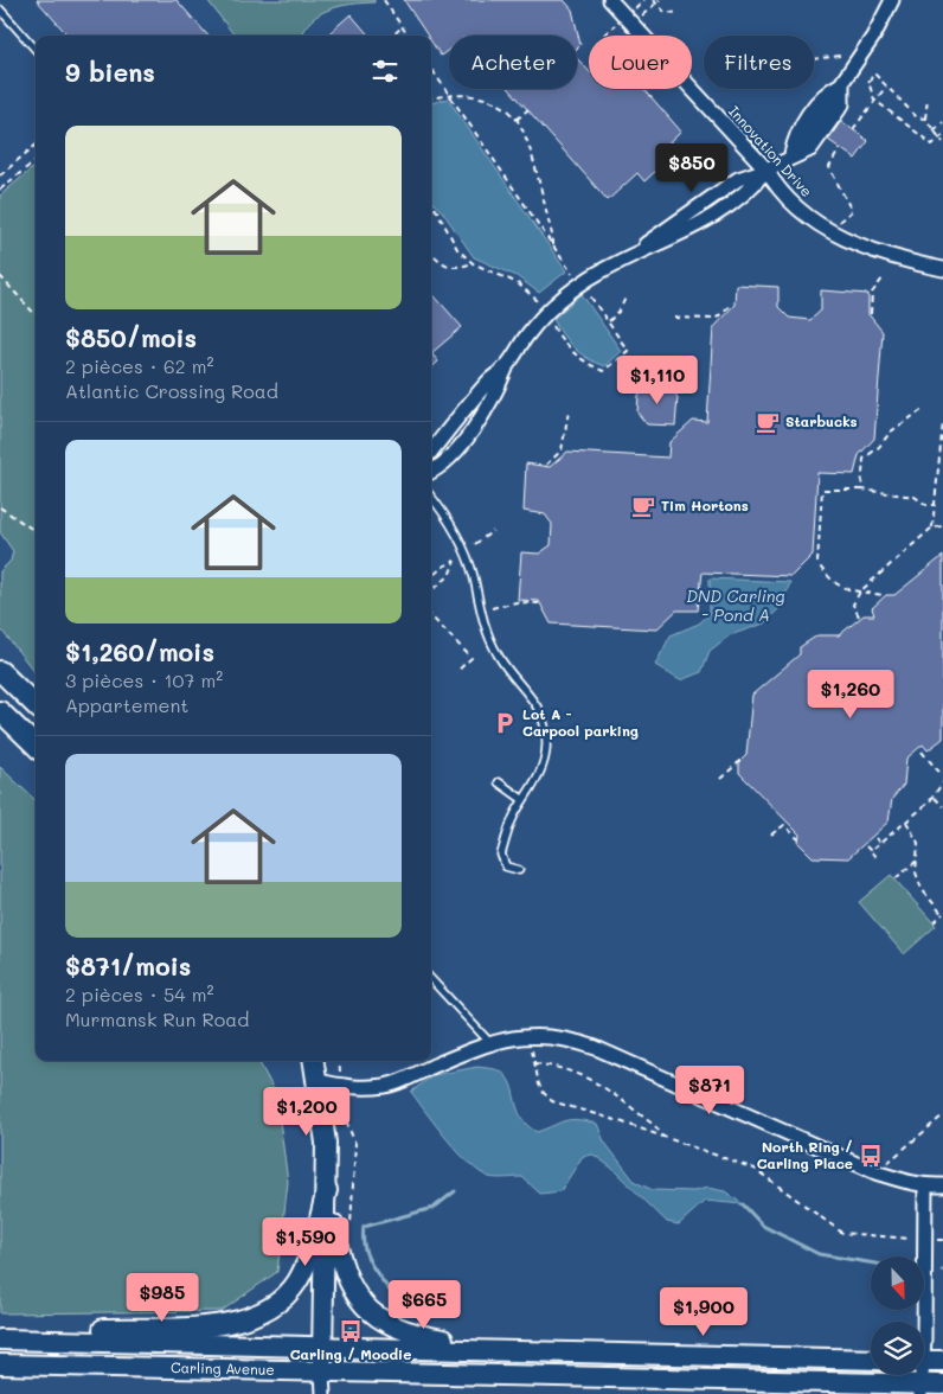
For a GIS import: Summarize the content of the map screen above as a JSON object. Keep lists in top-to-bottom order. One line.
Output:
{"streets":{"main road":["Carling Avenue"],"street":["Innovation Drive"]},"water":["DND Carling - Pond A"],"places":{"cafe":["Starbucks","Tim Hortons"],"parking":["Lot A - Carpool parking"],"bus stop":["North Ring / Carling Place","Carling / Moodie"]},"north":"bottom","page":{"chip":["Acheter","Louer","Filtres"],"heading":"9 biens","list":[{"name":"$850/mois","note":"2 pièces · 62 m² · Atlantic Crossing Road"},{"name":"$1,260/mois","note":"3 pièces · 107 m² · Appartement"},{"name":"$871/mois","note":"2 pièces · 54 m² · Murmansk Run Road"}],"price":["$850","$1,110","$1,260","$871","$1,200","$1,590","$985","$665","$1,900"]}}
